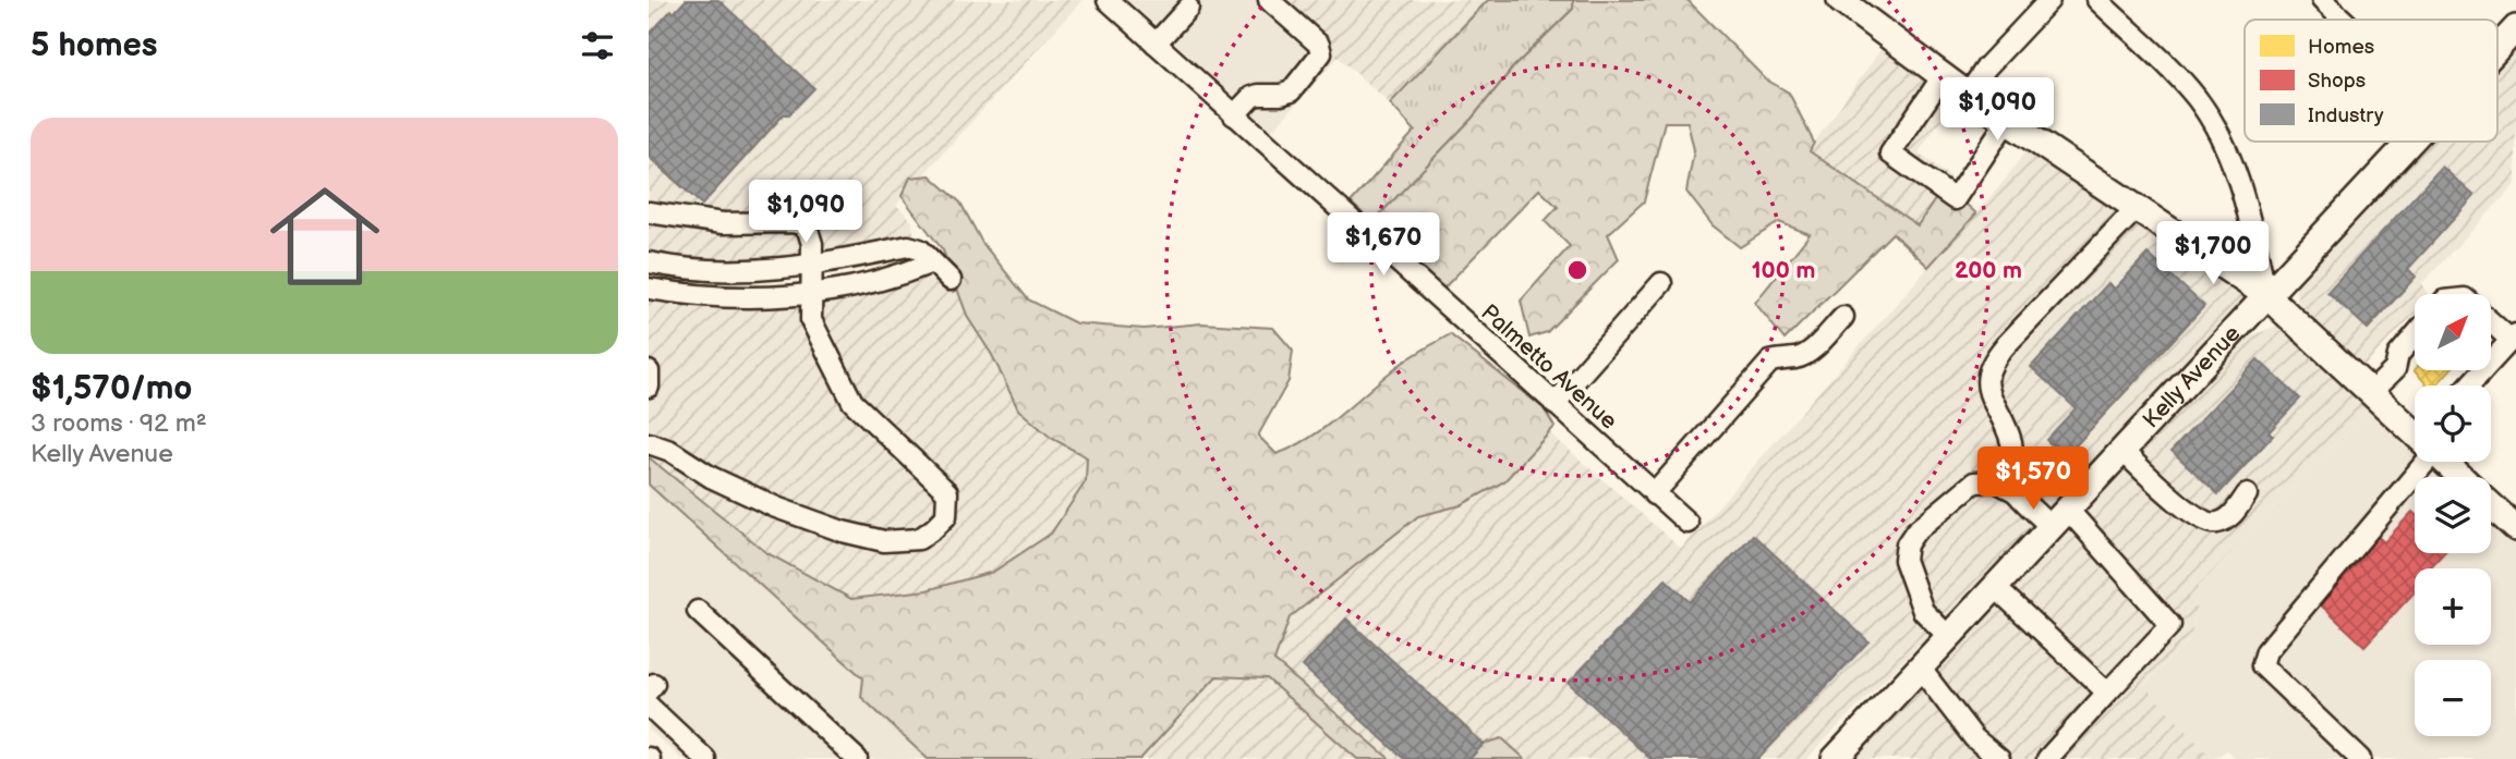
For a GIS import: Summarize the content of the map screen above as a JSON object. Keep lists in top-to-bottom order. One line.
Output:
{"streets":{"main road":["Kelly Avenue"],"street":["Palmetto Avenue"]},"legend":["Homes","Shops","Industry"],"north":"top right","page":{"heading":"5 homes","price":["$1,090","$1,090","$1,670","$1,700","$1,570"],"list":[{"name":"$1,570/mo","note":"3 rooms · 92 m² · Kelly Avenue"}],"map_buttons":["+","−"]},"rings":["100 m","200 m"]}
